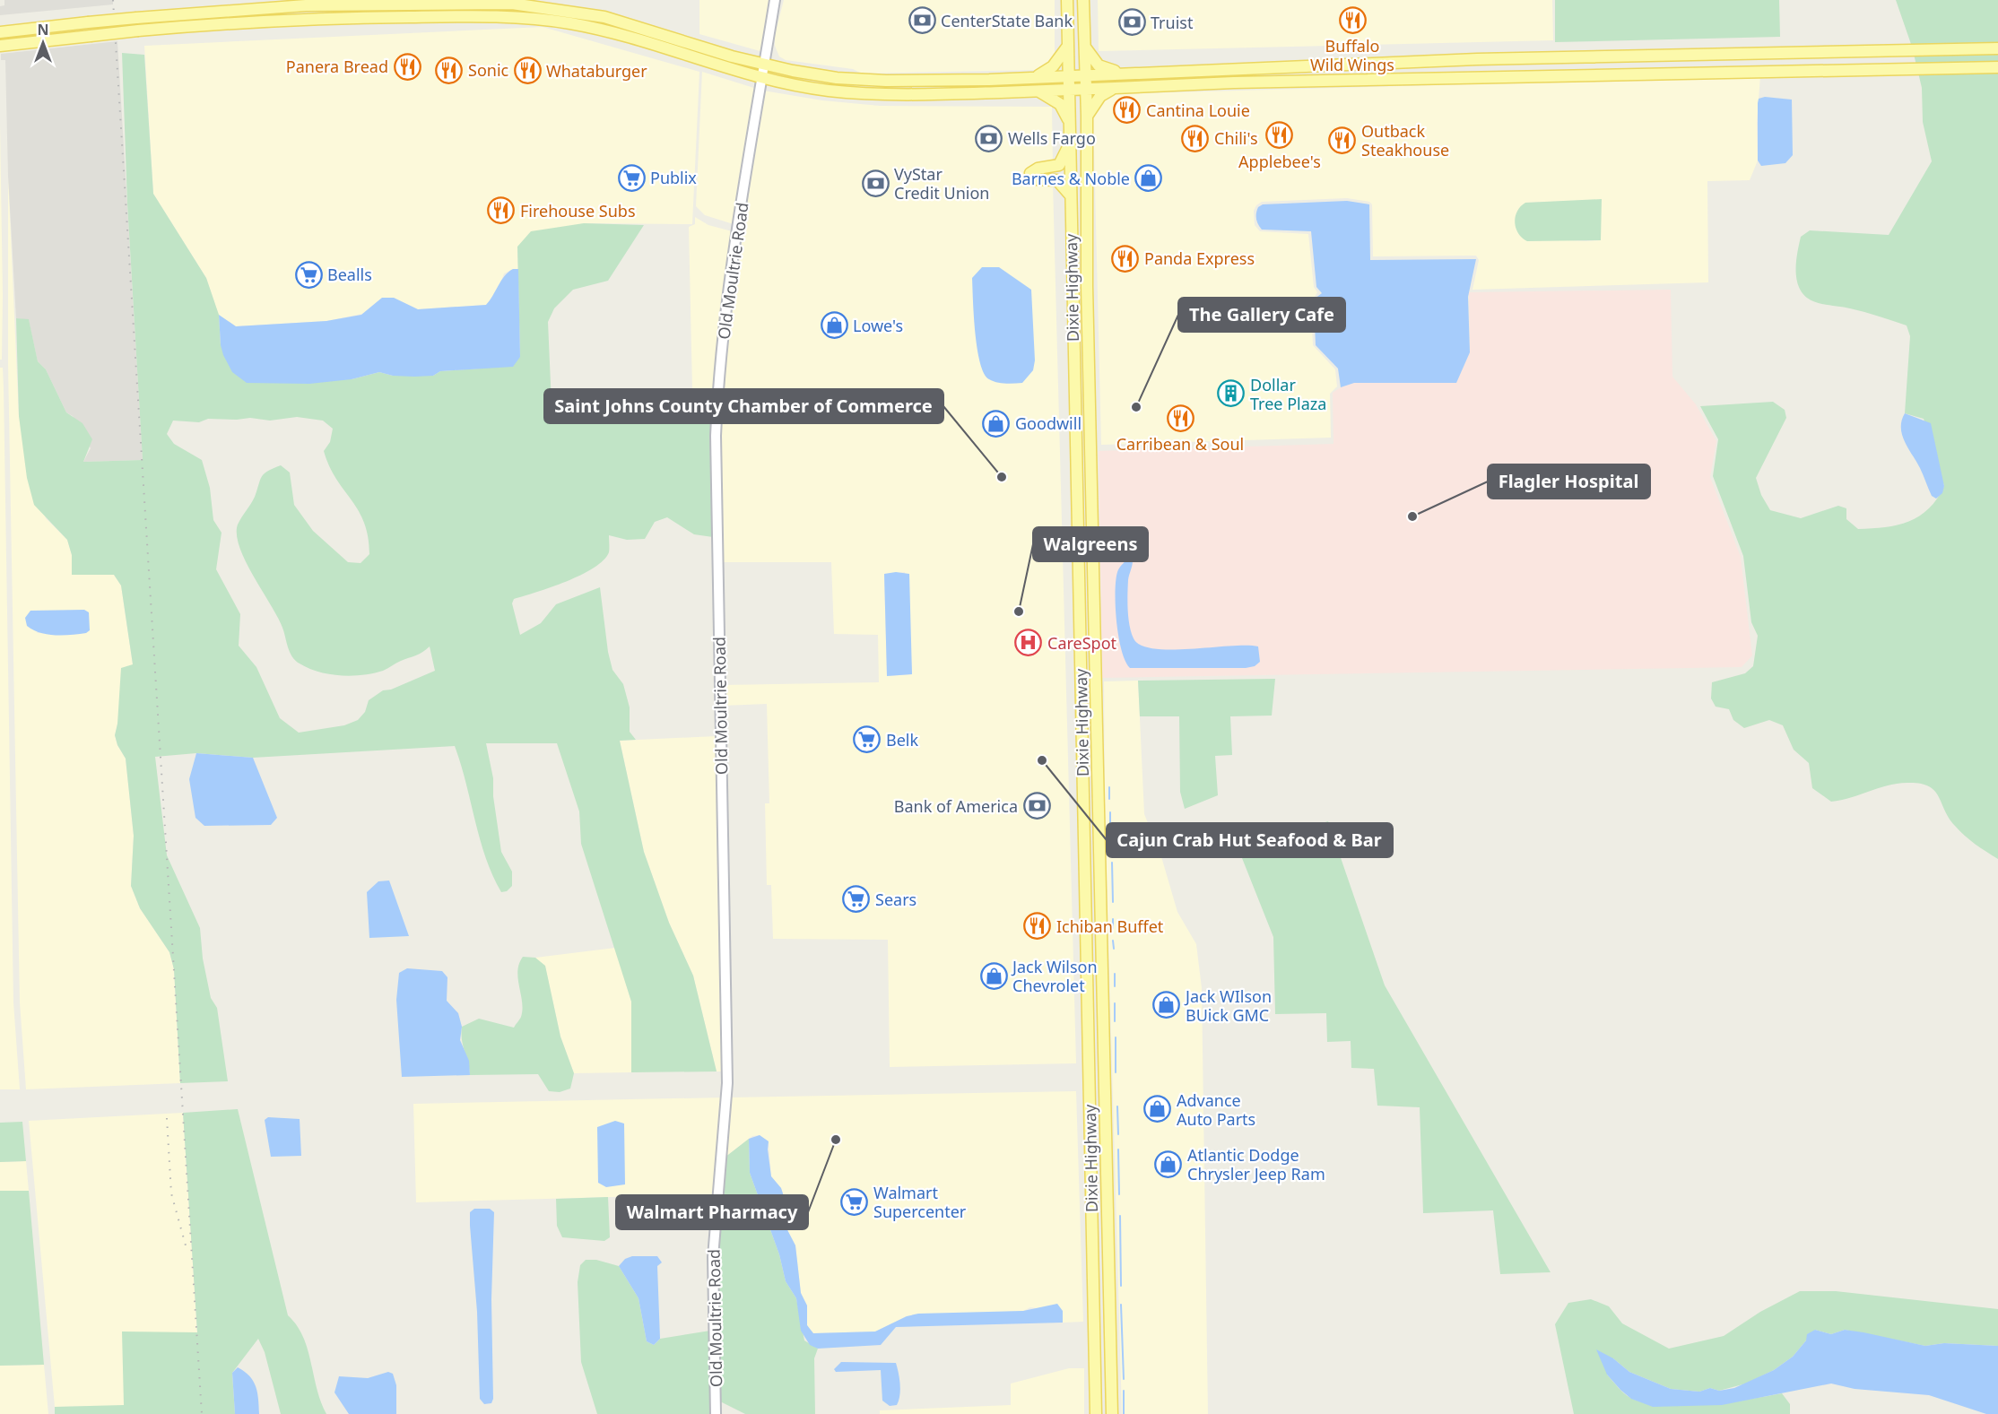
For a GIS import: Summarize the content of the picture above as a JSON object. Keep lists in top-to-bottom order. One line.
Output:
{"streets":{"main road":["Old Moultrie Road","Dixie Highway"]},"places":{"restaurant":["Buffalo Wild Wings","Panera Bread","Sonic","Whataburger","Cantina Louie","Applebee's","Chili's","Outback Steakhouse","Firehouse Subs","Panda Express","Carribean & Soul","Ichiban Buffet"],"bank":["CenterState Bank","Truist","Wells Fargo","VyStar Credit Union","Bank of America"],"supermarket":["Publix","Bealls","Belk","Sears","Walmart Supercenter"],"shop":["Barnes & Noble","Lowe's","Goodwill","Jack Wilson Chevrolet","Jack WIlson BUick GMC","Advance Auto Parts","Atlantic Dodge Chrysler Jeep Ram"],"building":["Dollar Tree Plaza"],"other":["The Gallery Cafe","Saint Johns County Chamber of Commerce","Flagler Hospital","Walgreens","Cajun Crab Hut Seafood & Bar","Walmart Pharmacy"],"hospital":["CareSpot"]},"north":"top"}
